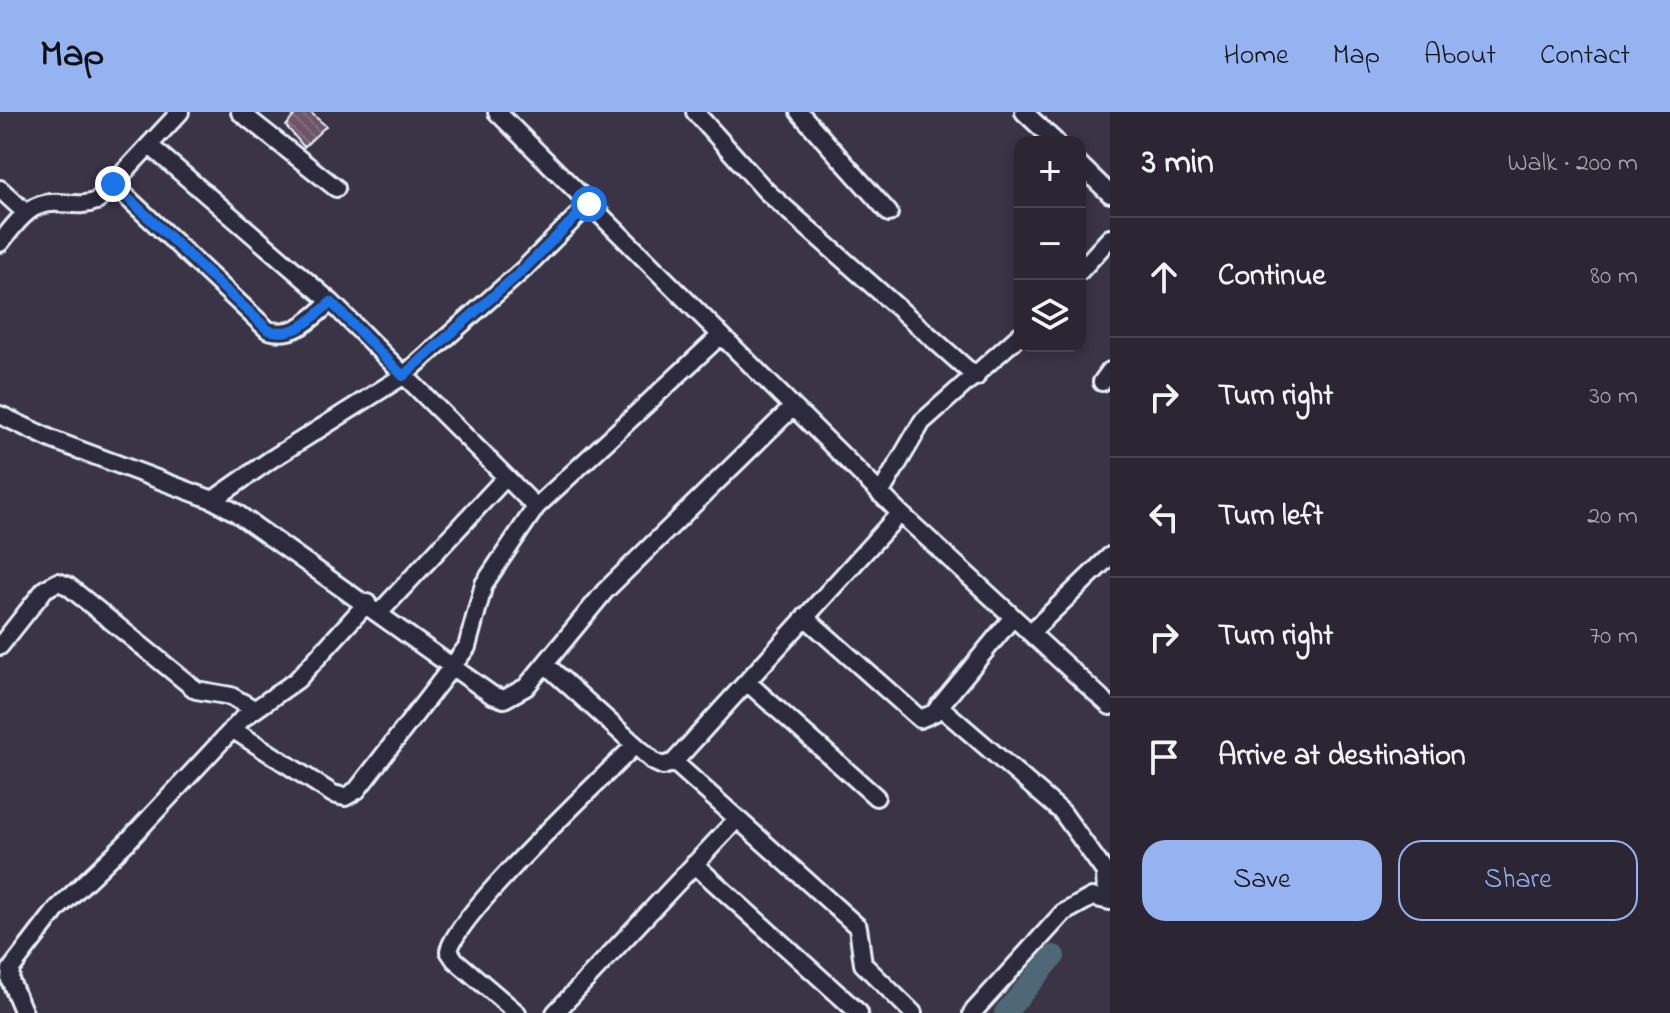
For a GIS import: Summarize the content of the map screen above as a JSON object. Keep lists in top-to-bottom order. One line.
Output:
{"page":{"header":"Map","nav":["Home","Map","About","Contact"],"heading":["3 min","Walk · 200 m"],"map_buttons":["+","−"],"list":[["Continue","80 m"],["Turn right","30 m"],["Turn left","20 m"],["Turn right","70 m"],"Arrive at destination"],"buttons":["Save","Share"]}}
